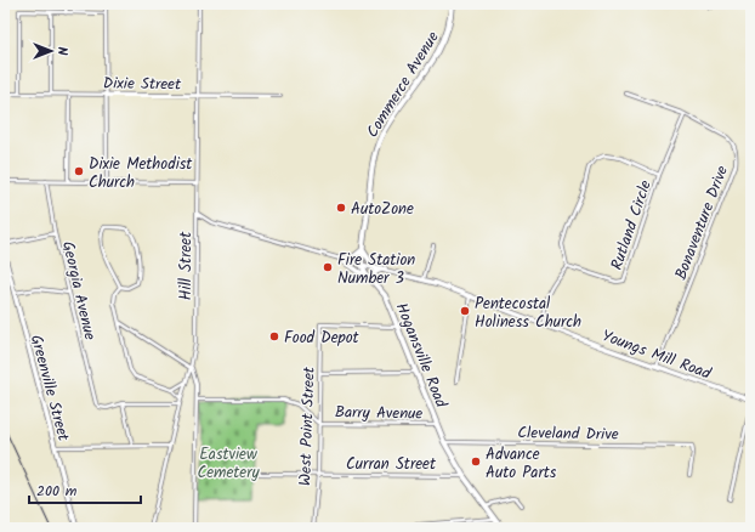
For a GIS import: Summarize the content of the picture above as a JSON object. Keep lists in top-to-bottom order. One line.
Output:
{"streets":{"main road":["Commerce Avenue","Hogansville Road"],"street":["Dixie Street","Bonaventure Drive","Rutland Circle","Hill Street","Georgia Avenue","Youngs Mill Road","Greenville Street","Barry Avenue","West Point Street","Cleveland Drive","Curran Street"]},"crossings":[["Dixie Street","Hill Street"],["Commerce Avenue","Youngs Mill Road"],["Commerce Avenue","Hogansville Road"],["Bonaventure Drive","Rutland Circle"],["Bonaventure Drive","Youngs Mill Road"],["Youngs Mill Road","Hogansville Road"],["Hogansville Road","Barry Avenue"],["Hogansville Road","West Point Street"],["Hogansville Road","Cleveland Drive"],["Hogansville Road","Curran Street"],["Barry Avenue","West Point Street"],["West Point Street","Curran Street"]],"parks":["Eastview Cemetery"],"places":["Dixie Methodist Church","AutoZone","Fire Station Number 3","Pentecostal Holiness Church","Food Depot","Advance Auto Parts"],"scale_bar":"200 m","north":"right"}
